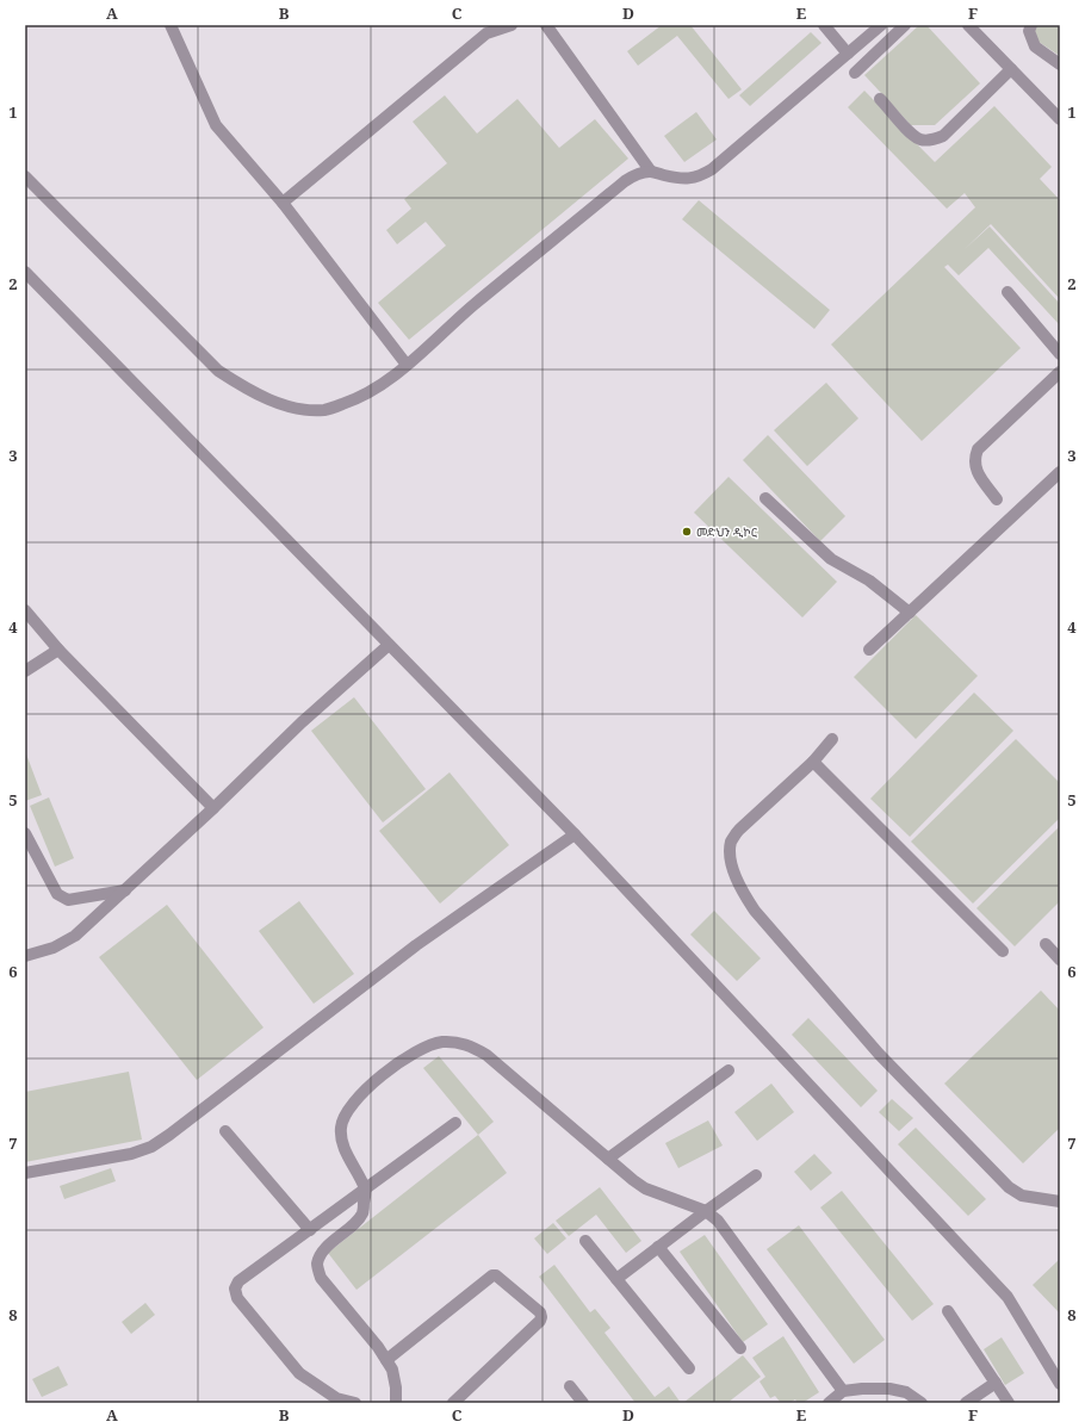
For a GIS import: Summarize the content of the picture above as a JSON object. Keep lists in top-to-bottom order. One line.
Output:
{"places":["መድህን ዲኮር"],"grid":{"columns":["A","B","C","D","E","F"],"rows":["1","2","3","4","5","6","7","8"]}}
